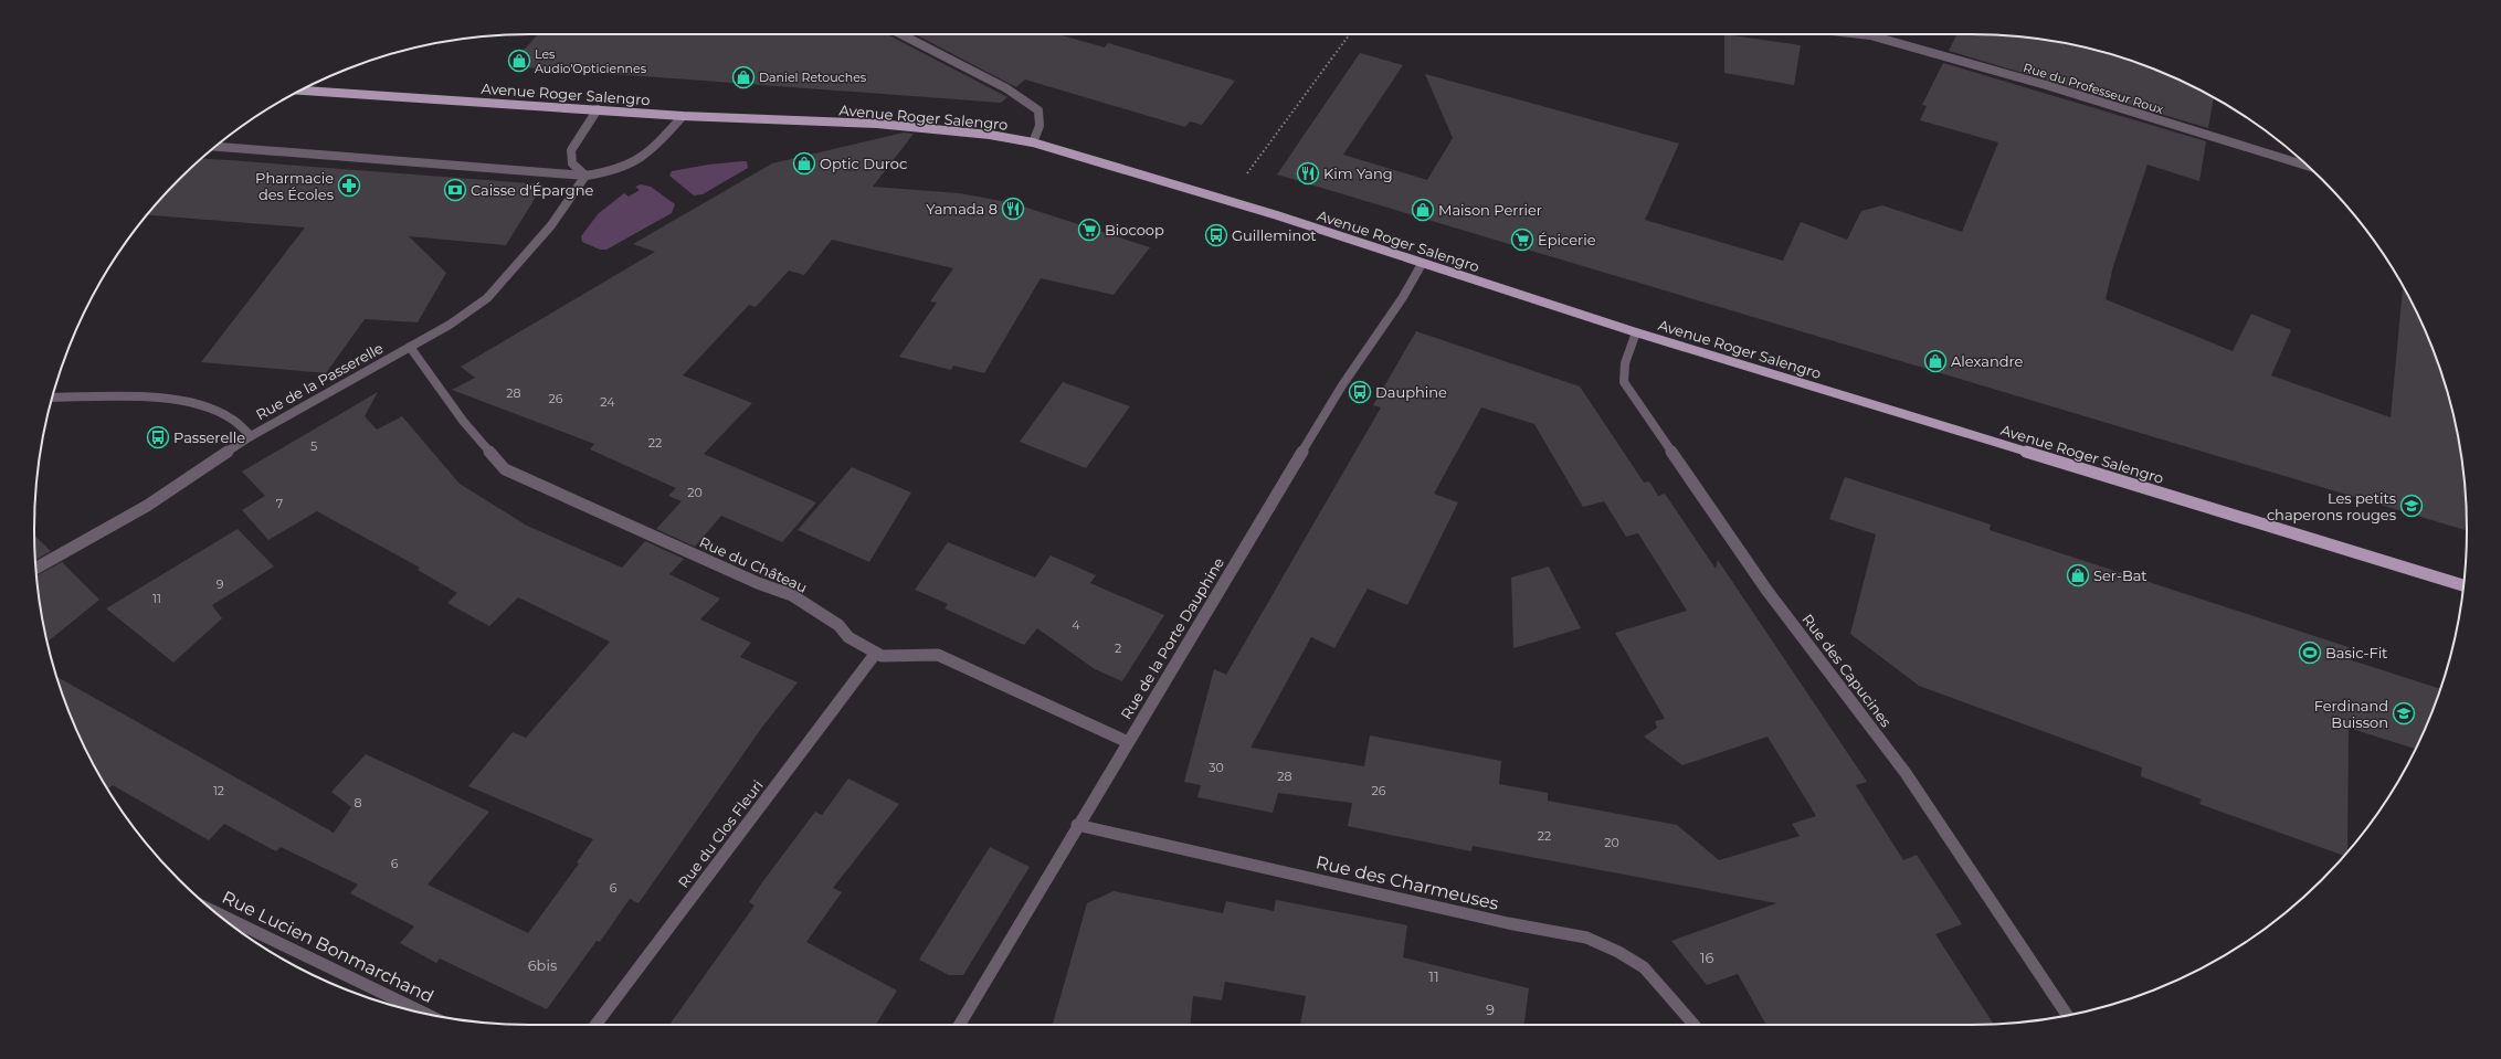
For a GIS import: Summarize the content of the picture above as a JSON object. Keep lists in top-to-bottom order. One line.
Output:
{"streets":{"main road":["Avenue Roger Salengro"],"street":["Rue du Professeur Roux","Rue de la Passerelle","Rue du Château","Rue de la Porte Dauphine","Rue des Capucines","Rue du Clos Fleuri","Rue des Charmeuses","Rue Lucien Bonmarchand"]},"crossings":[["Avenue Roger Salengro","Rue de la Porte Dauphine"],["Avenue Roger Salengro","Rue des Capucines"],["Rue de la Passerelle","Rue du Château"],["Rue du Château","Rue de la Porte Dauphine"],["Rue du Château","Rue du Clos Fleuri"],["Rue de la Porte Dauphine","Rue des Charmeuses"]],"places":{"shop":["Les Audio'Opticiennes","Daniel Retouches","Optic Duroc","Maison Perrier","Alexandre","Ser-Bat"],"restaurant":["Kim Yang","Yamada 8"],"pharmacy":["Pharmacie des Écoles"],"bank":["Caisse d'Épargne"],"supermarket":["Biocoop","Épicerie"],"bus stop":["Guilleminot","Dauphine","Passerelle"],"school or university":["Les petits chaperons rouges","Ferdinand Buisson"],"sports":["Basic-Fit"]},"house_numbers":["28","26","24","22","5","20","7","9","11","4","2","30","28","12","26","8","22","20","6","6","16","6bis","11","9"]}
